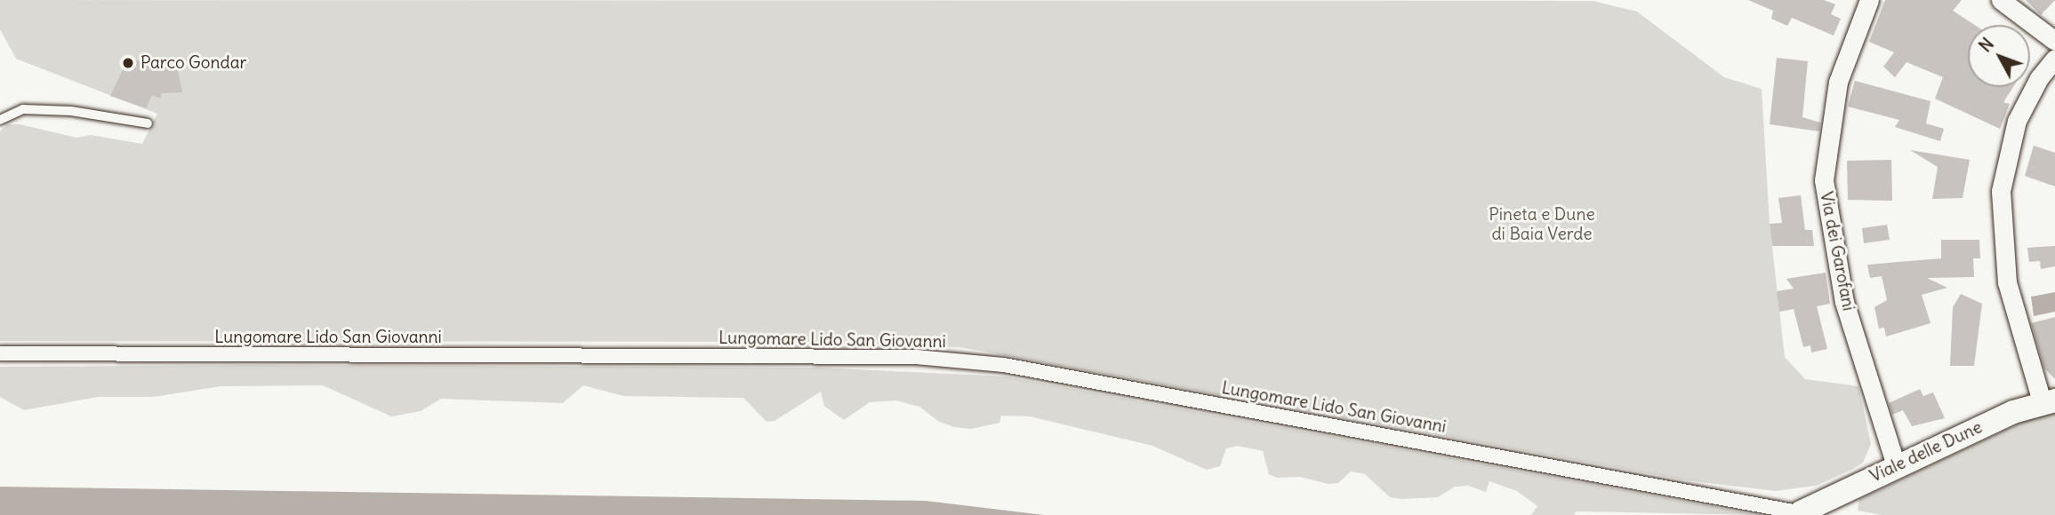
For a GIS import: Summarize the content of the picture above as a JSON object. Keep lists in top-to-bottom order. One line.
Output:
{"streets":{"street":["Via dei Garofani","Lungomare Lido San Giovanni","Viale delle Dune"]},"crossings":[["Via dei Garofani","Viale delle Dune"],["Lungomare Lido San Giovanni","Viale delle Dune"]],"parks":["Pineta e Dune di Baia Verde"],"places":["Parco Gondar"],"north":"top left"}
